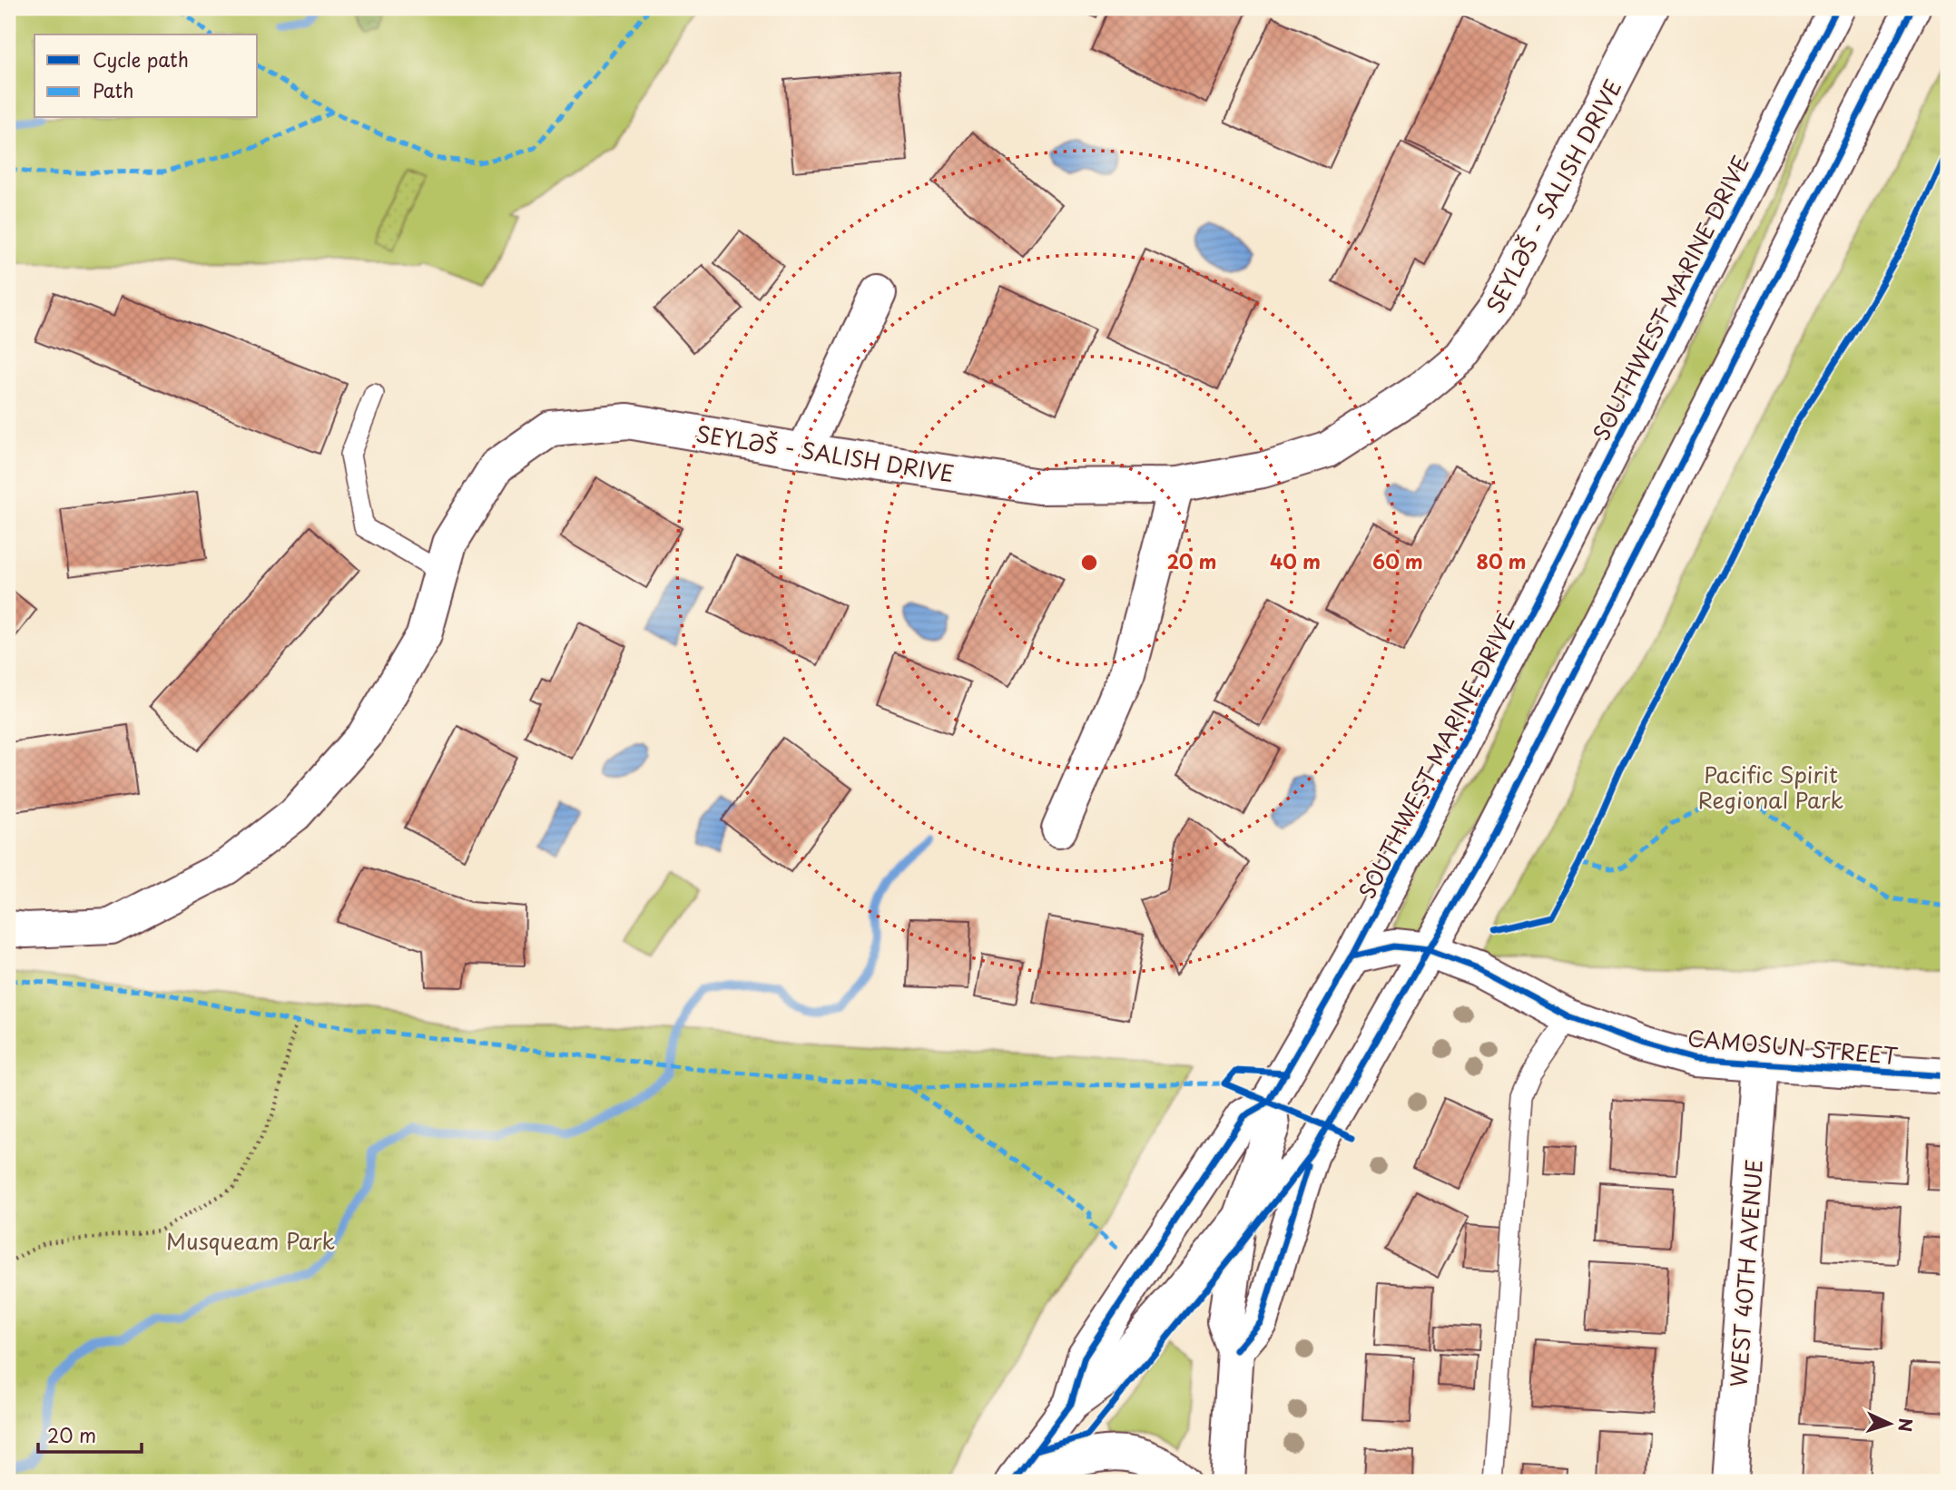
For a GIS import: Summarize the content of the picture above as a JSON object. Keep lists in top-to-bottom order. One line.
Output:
{"streets":{"main road":["SEYLƏŠ - SALISH DRIVE","SOUTHWEST MARINE DRIVE","CAMOSUN STREET","WEST 40TH AVENUE"]},"crossings":[["SOUTHWEST MARINE DRIVE","CAMOSUN STREET"],["CAMOSUN STREET","WEST 40TH AVENUE"]],"parks":["Pacific Spirit Regional Park","Musqueam Park"],"legend":["Cycle path","Path"],"scale_bar":"20 m","north":"right","rings":["20 m","40 m","60 m","80 m"]}
